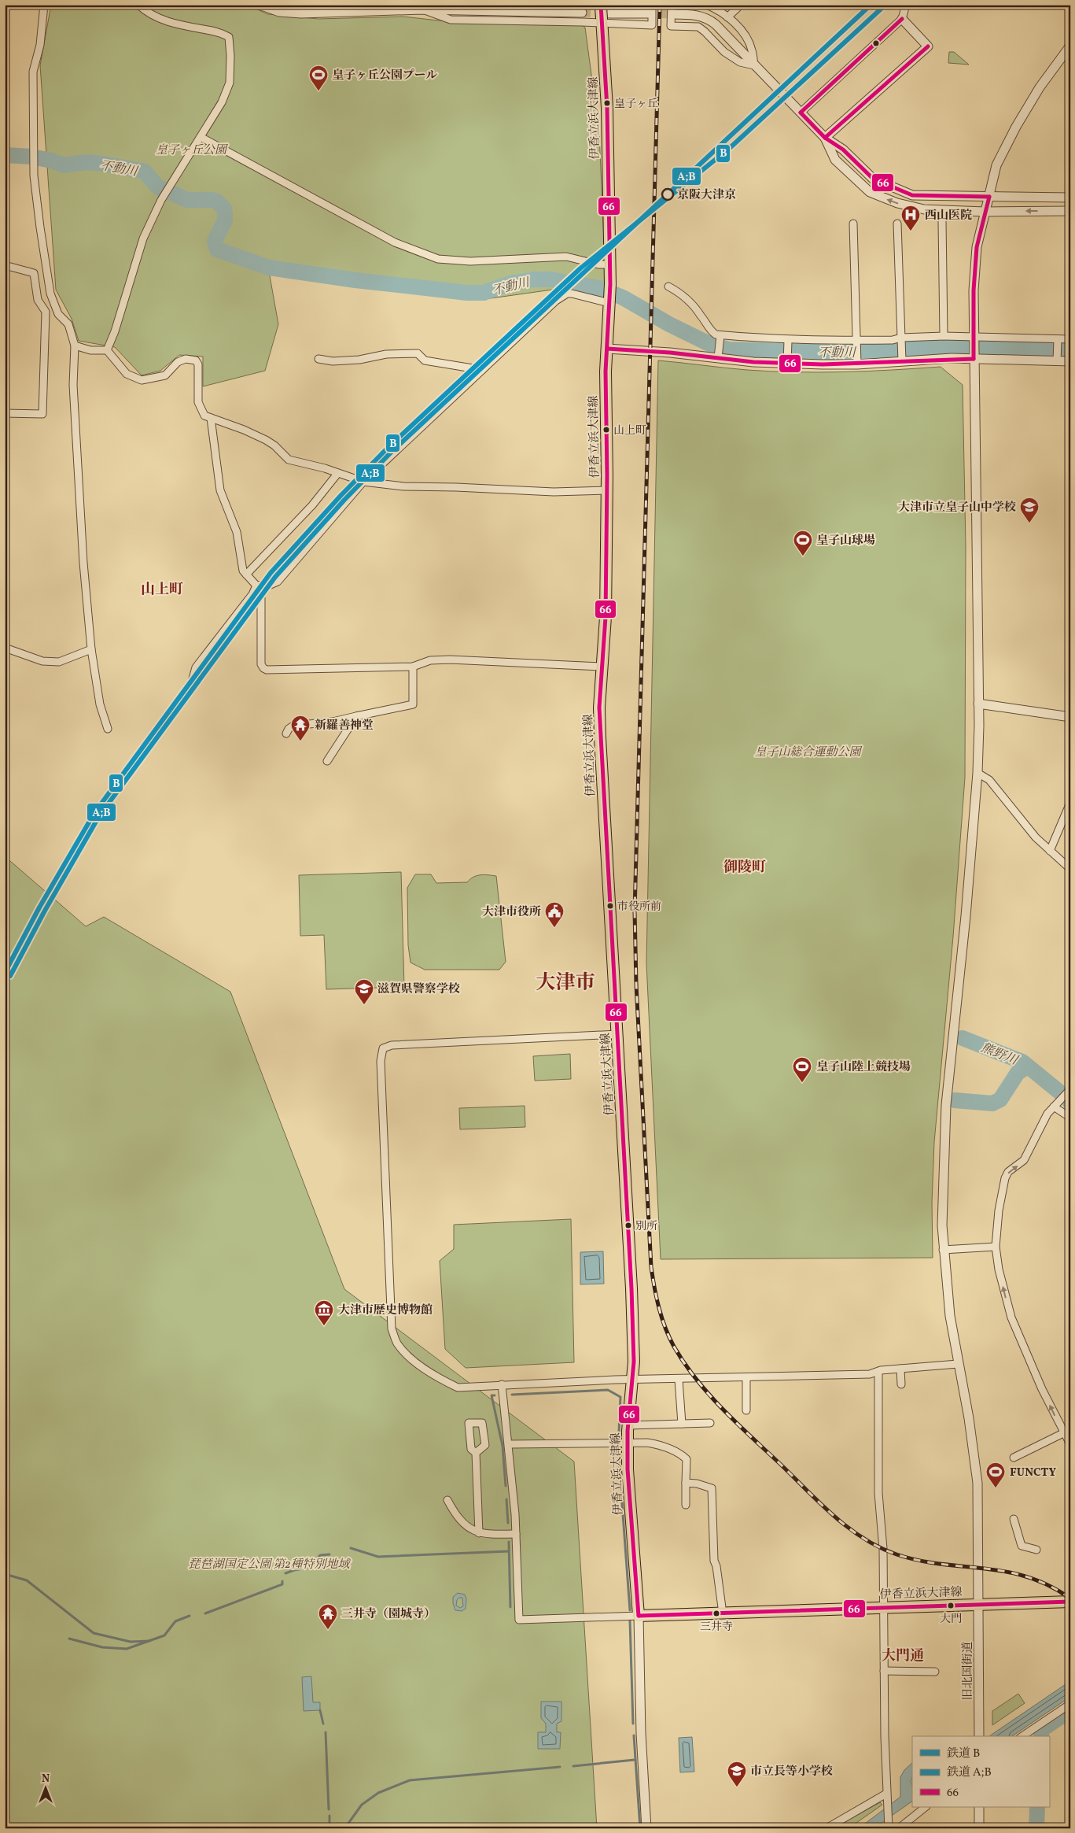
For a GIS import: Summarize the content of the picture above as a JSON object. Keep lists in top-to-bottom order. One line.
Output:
{"streets":{"main road":["伊香立浜大津線"],"street":["旧北国街道"]},"crossings":[["伊香立浜大津線","旧北国街道"]],"districts":["山上町","御陵町","大津市","大門通"],"water":["不動川","熊野川"],"parks":["皇子ヶ丘公園","皇子山総合運動公園","琵琶湖国定公園 第2種特別地域"],"places":{"sports":["皇子ヶ丘公園プール","皇子山球場","皇子山陸上競技場","FUNCTY"],"other":["皇子ヶ丘","京阪大津京","山上町","市役所前","別所","大門","三井寺"],"hospital":["西山医院"],"school or university":["大津市立皇子山中学校","滋賀県警察学校","市立長等小学校"],"temple":["新羅善神堂","三井寺（園城寺）"],"public building":["大津市役所"],"museum":["大津市歴史博物館"]},"lines":["rail line B","transit line 66","rail line A;B"],"legend":["鉄道 B","鉄道 A;B","66"],"north":"top"}
